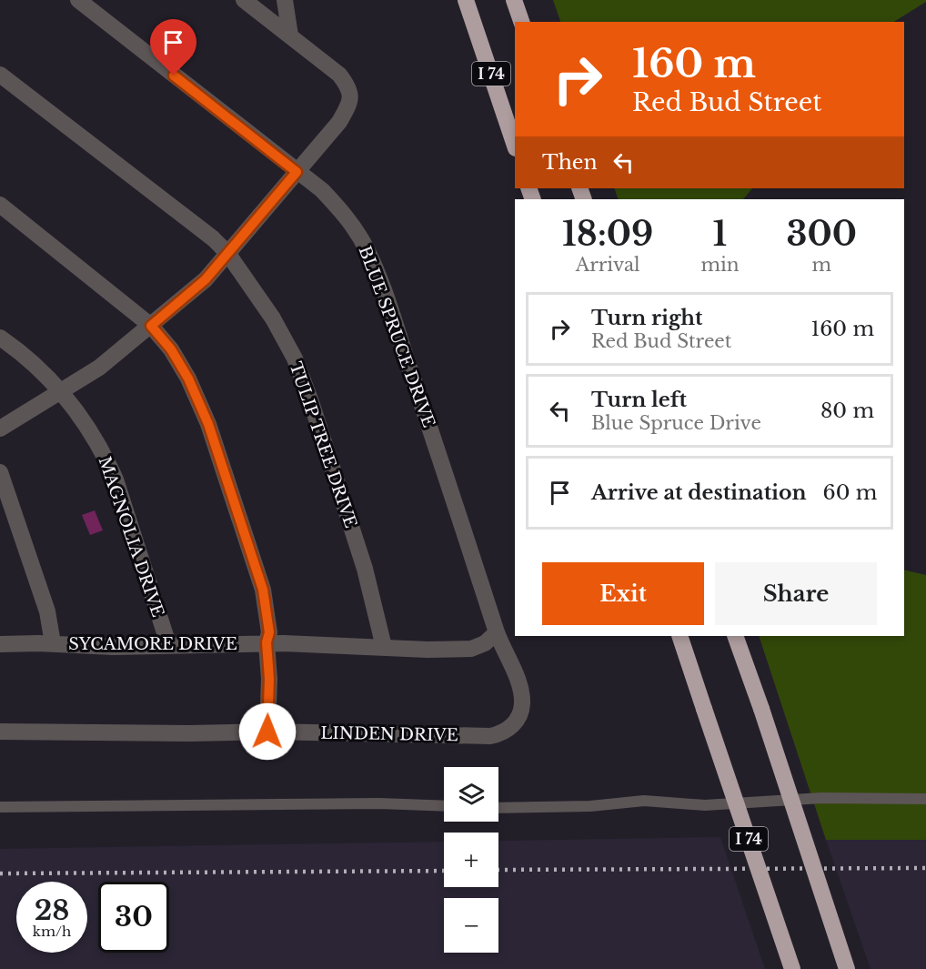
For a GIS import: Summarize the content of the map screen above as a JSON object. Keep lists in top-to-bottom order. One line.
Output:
{"streets":{"highway":["I 74"],"street":["BLUE SPRUCE DRIVE","TULIP TREE DRIVE","MAGNOLIA DRIVE","SYCAMORE DRIVE","LINDEN DRIVE"]},"crossings":[["BLUE SPRUCE DRIVE","SYCAMORE DRIVE"],["BLUE SPRUCE DRIVE","LINDEN DRIVE"],["TULIP TREE DRIVE","SYCAMORE DRIVE"],["MAGNOLIA DRIVE","SYCAMORE DRIVE"],["SYCAMORE DRIVE","LINDEN DRIVE"]],"page":{"turn":["160 m","Red Bud Street"],"then":"Then","eta":["18:09","Arrival","1","min","300","m"],"list":[{"name":"Turn right","note":"Red Bud Street","value":"160 m"},{"name":"Turn left","note":"Blue Spruce Drive","value":"80 m"},{"name":"Arrive at destination","value":"60 m"}],"buttons":["Exit","Share"],"map_buttons":["+","−"],"speed":"28 km/h","limit":"30"}}
